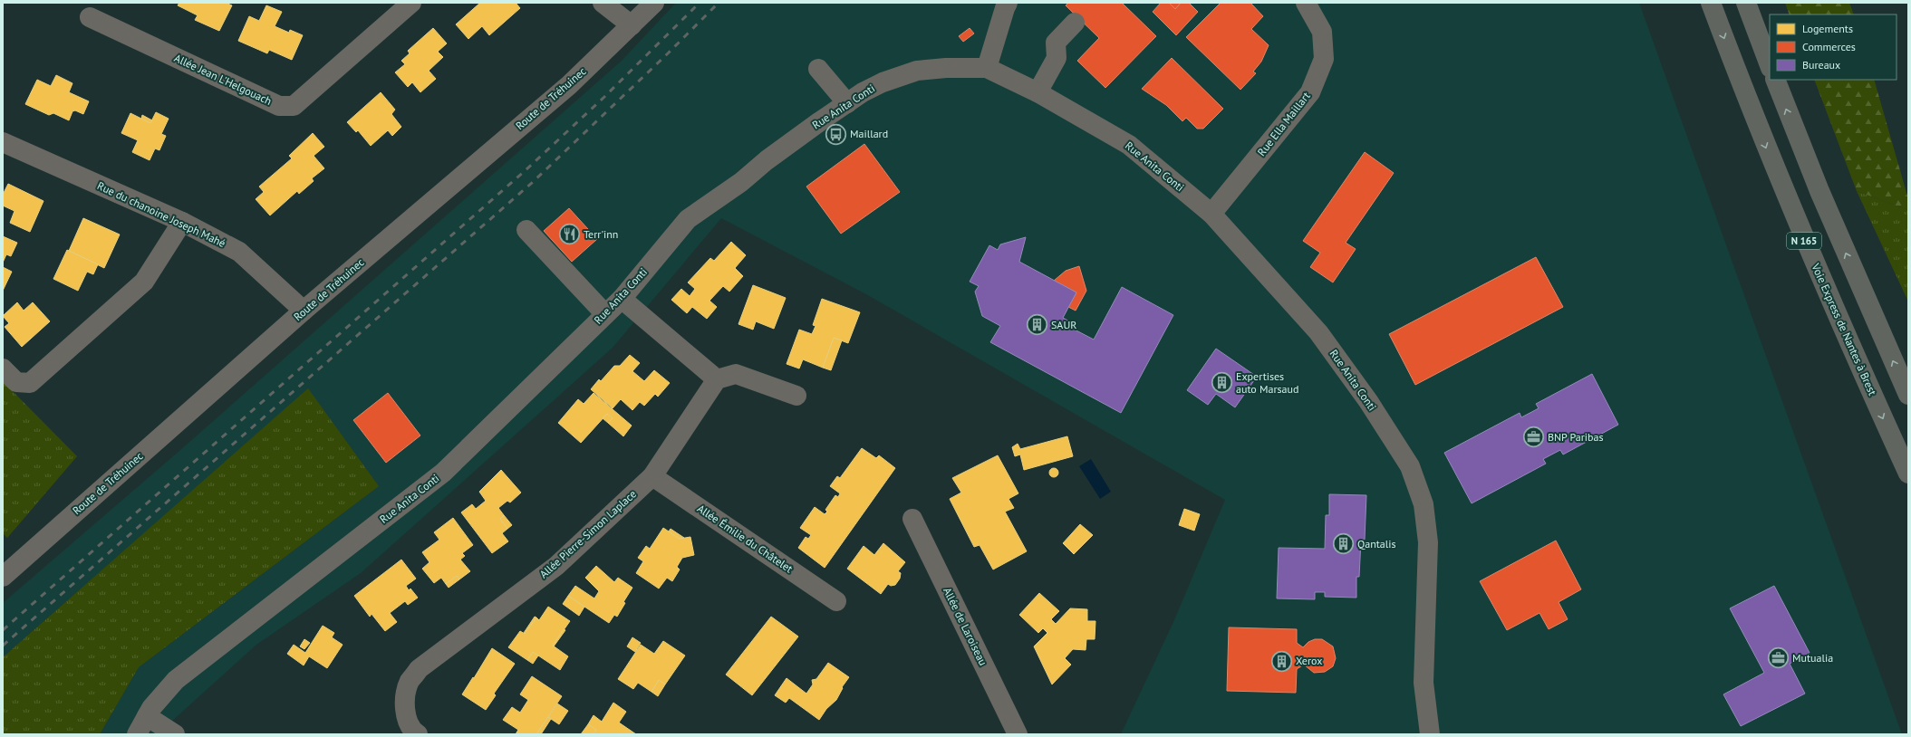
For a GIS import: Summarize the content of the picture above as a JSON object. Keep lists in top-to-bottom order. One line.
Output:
{"streets":{"highway":["N 165","Voie Express de Nantes à Brest"],"street":["Allée Jean L'Helgouach","Route de Tréhuinec","Rue Anita Conti","Rue Ella Maillart","Rue du chanoine Joseph Mahé","Allée Pierre-Simon Laplace","Allée Émilie du Châtelet","Allée de Laroiseau"]},"crossings":[["Route de Tréhuinec","Rue du chanoine Joseph Mahé"],["Rue Anita Conti","Rue Ella Maillart"],["Allée Pierre-Simon Laplace","Allée Émilie du Châtelet"]],"places":{"bus stop":["Maillard"],"restaurant":["Terr'inn"],"building":["SAUR","Expertises auto Marsaud","Qantalis","Xerox"],"office":["BNP Paribas","Mutualia"]},"legend":["Logements","Commerces","Bureaux"]}
